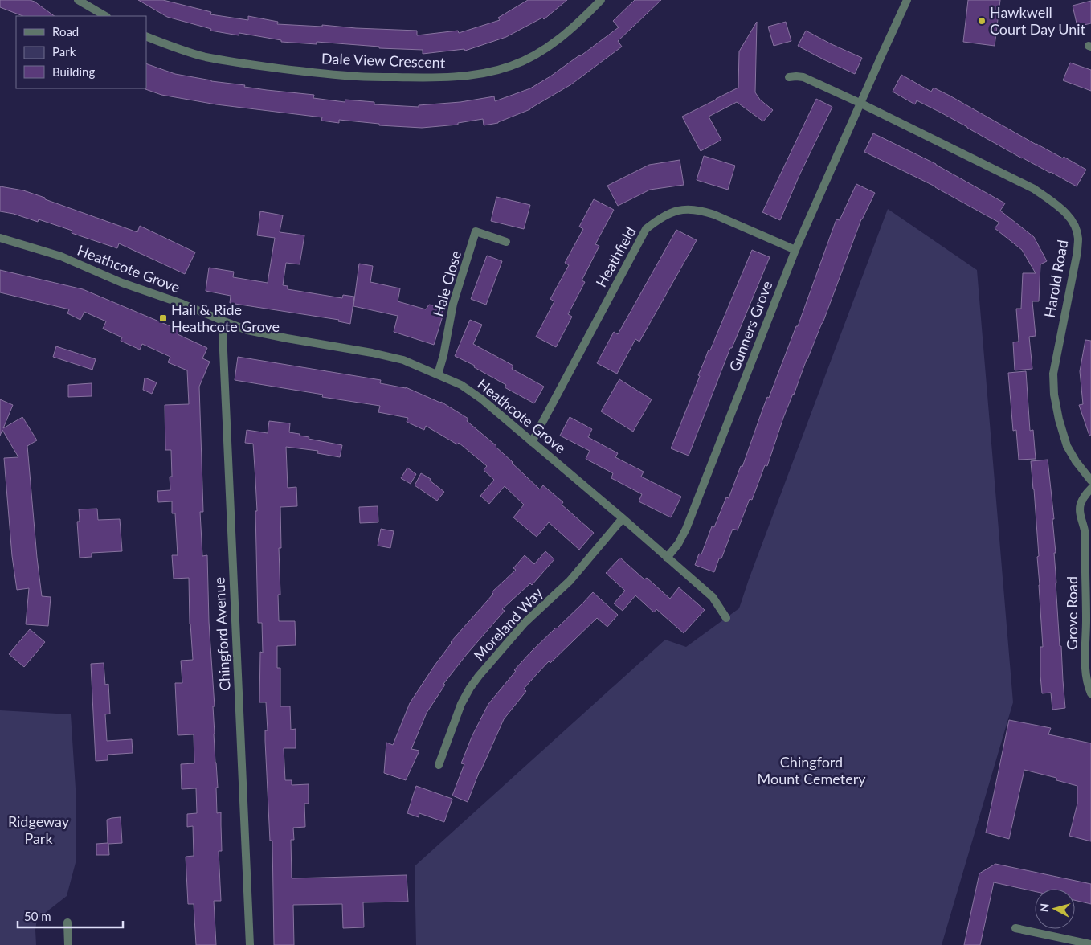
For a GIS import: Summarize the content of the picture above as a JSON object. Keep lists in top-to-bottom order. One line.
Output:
{"streets":{"street":["Dale View Crescent","Heathfield","Heathcote Grove","Harold Road","Hale Close","Gunners Grove","Grove Road","Moreland Way","Chingford Avenue"]},"crossings":[["Heathfield","Heathcote Grove"],["Heathfield","Gunners Grove"],["Heathcote Grove","Hale Close"],["Heathcote Grove","Gunners Grove"],["Heathcote Grove","Moreland Way"],["Heathcote Grove","Chingford Avenue"],["Harold Road","Gunners Grove"]],"parks":["Chingford Mount Cemetery","Ridgeway Park"],"places":{"other":["Hawkwell Court Day Unit"],"transit":["Hail & Ride Heathcote Grove"]},"legend":["Road","Park","Building"],"scale_bar":"50 m","north":"left"}
